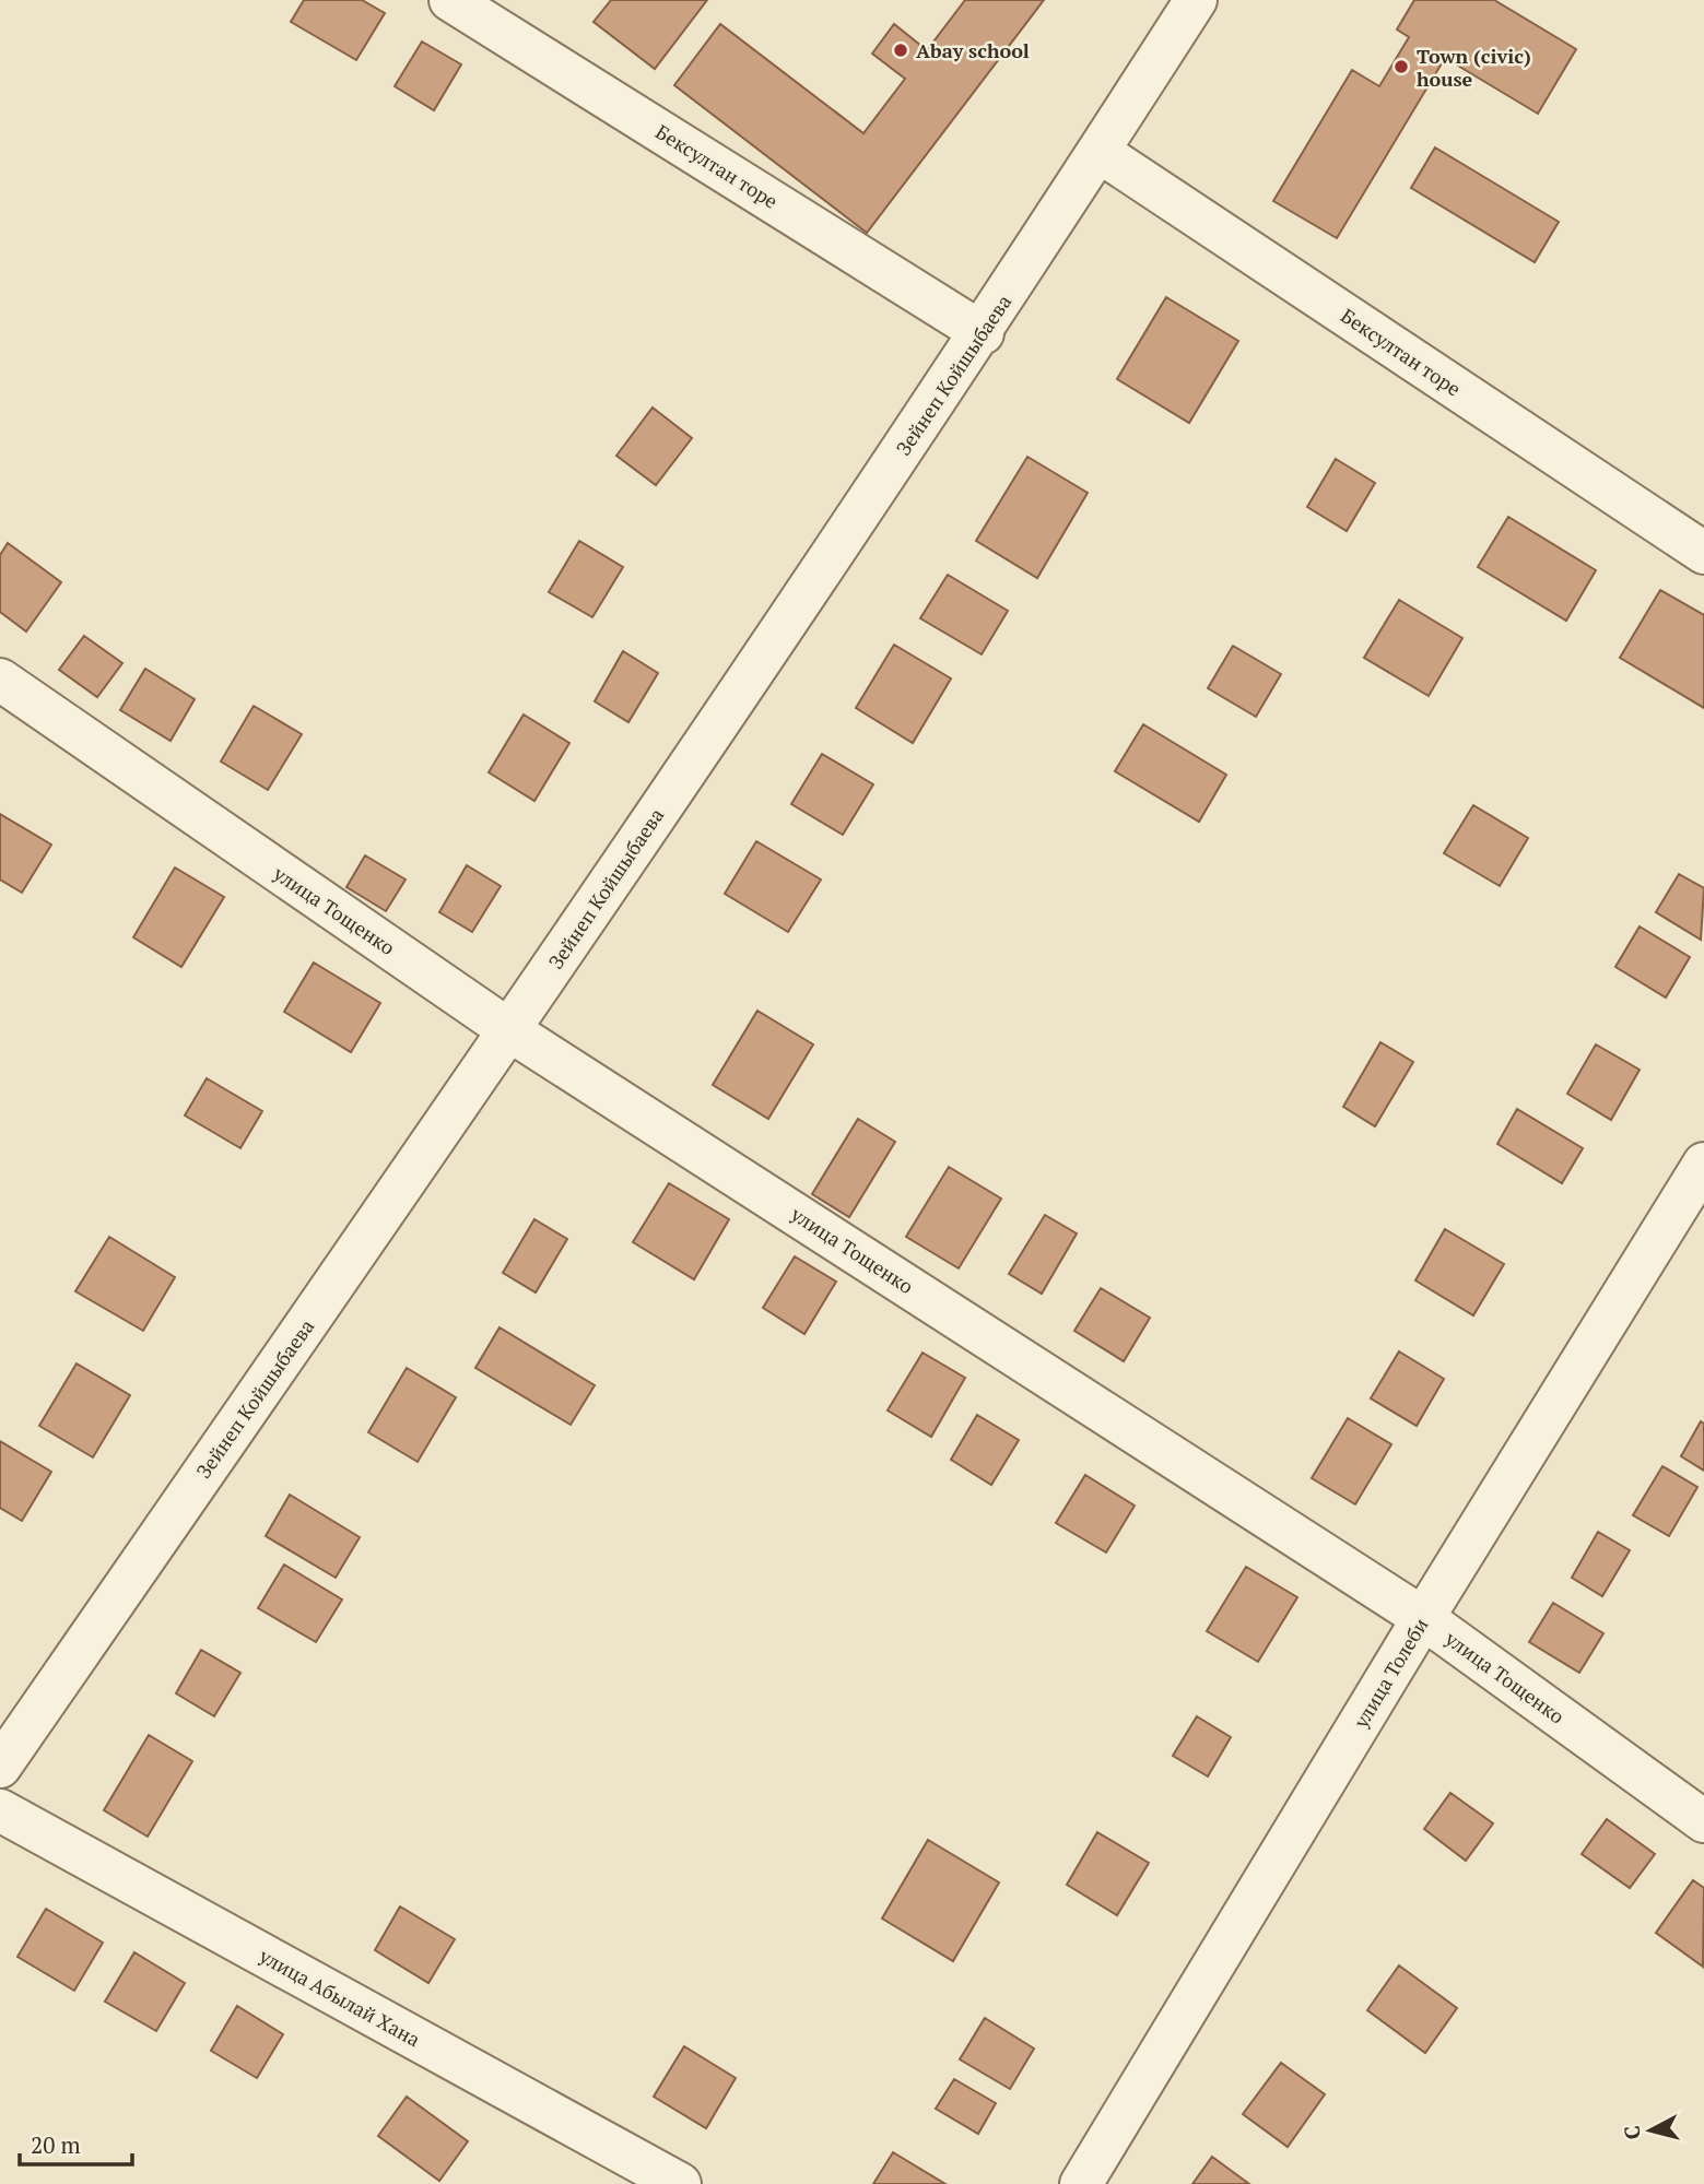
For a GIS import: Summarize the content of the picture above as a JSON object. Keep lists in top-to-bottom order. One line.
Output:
{"streets":{"street":["Бексултан торе","Зейнеп Койшыбаева","улица Тощенко","улица Толеби","улица Абылай Хана"]},"crossings":[["Бексултан торе","Зейнеп Койшыбаева"],["Зейнеп Койшыбаева","улица Тощенко"],["улица Тощенко","улица Толеби"]],"places":["Abay school","Town (civic) house"],"scale_bar":"20 m","north":"left"}
